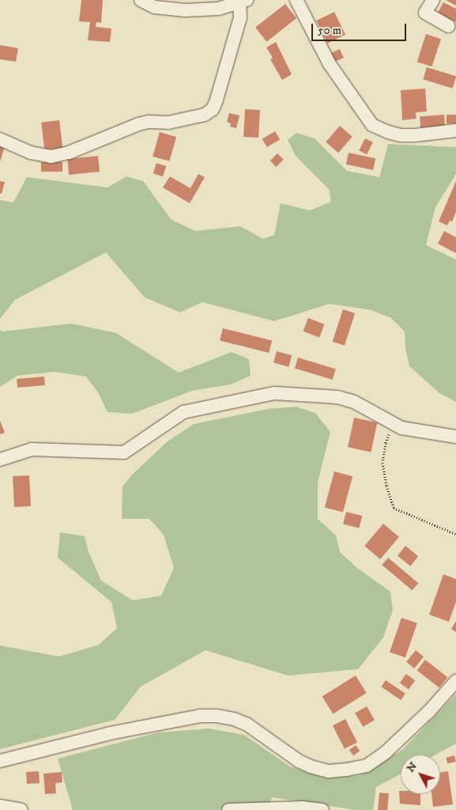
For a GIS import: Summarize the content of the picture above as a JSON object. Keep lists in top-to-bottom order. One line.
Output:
{"scale_bar":"50 m","north":"top left"}
